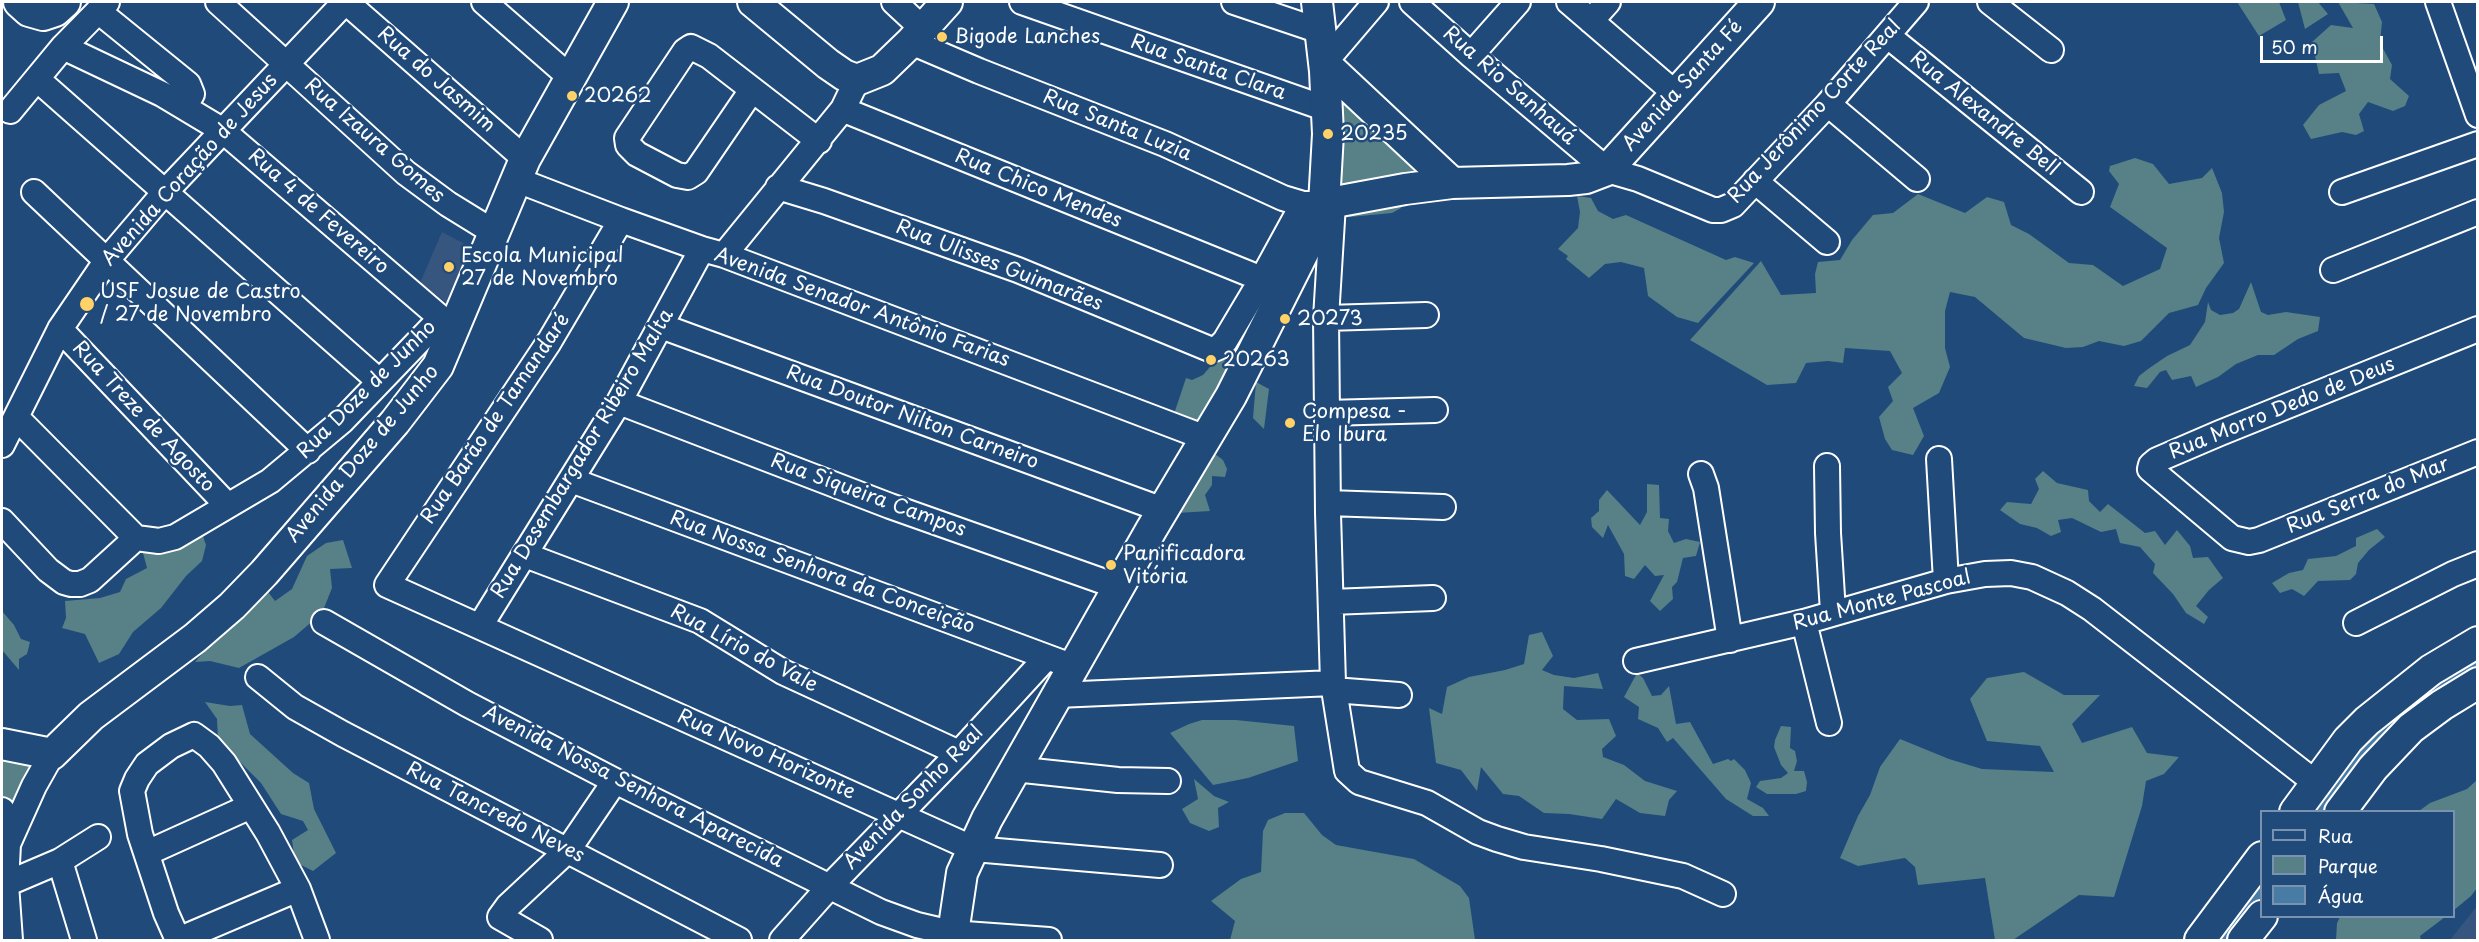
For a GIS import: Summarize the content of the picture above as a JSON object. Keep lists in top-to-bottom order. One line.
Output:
{"streets":{"main road":["Avenida Santa Fé","Avenida Doze de Junho"],"street":["Rua Santa Clara","Rua do Jasmim","Rua Rio Sanhauá","Rua Jerônimo Corte Real","Rua Alexandre Bell","Rua Santa Luzia","Rua Izaura Gomes","Avenida Coração de Jesus","Rua Chico Mendes","Rua 4 de Fevereiro","Rua Ulisses Guimarães","Avenida Senador Antônio Farias","Rua Doze de Junho","Rua Morro Dedo de Deus","Rua Treze de Agosto","Rua Doutor Nilton Carneiro","Rua Barão de Tamandaré","Rua Desembargador Ribeiro Malta","Rua Siqueira Campos","Rua Serra do Mar","Rua Nossa Senhora da Conceição","Rua Monte Pascoal","Rua Lírio do Vale","Rua Novo Horizonte","Avenida Nossa Senhora Aparecida","Avenida Sonho Real","Rua Tancredo Neves"]},"crossings":[["Rua do Jasmim","Avenida Coração de Jesus"],["Rua do Jasmim","Avenida Senador Antônio Farias"],["Rua do Jasmim","Avenida Doze de Junho"],["Rua Rio Sanhauá","Avenida Santa Fé"],["Rua Rio Sanhauá","Rua Jerônimo Corte Real"],["Avenida Santa Fé","Rua Jerônimo Corte Real"],["Rua Jerônimo Corte Real","Rua Alexandre Bell"],["Rua Izaura Gomes","Avenida Coração de Jesus"],["Rua Izaura Gomes","Avenida Doze de Junho"],["Avenida Coração de Jesus","Rua 4 de Fevereiro"],["Avenida Coração de Jesus","Rua Treze de Agosto"],["Rua Chico Mendes","Rua Ulisses Guimarães"],["Rua Chico Mendes","Rua Desembargador Ribeiro Malta"],["Rua 4 de Fevereiro","Rua Doze de Junho"],["Rua 4 de Fevereiro","Avenida Doze de Junho"],["Rua Ulisses Guimarães","Rua Desembargador Ribeiro Malta"],["Avenida Senador Antônio Farias","Rua Barão de Tamandaré"],["Avenida Senador Antônio Farias","Avenida Doze de Junho"],["Avenida Senador Antônio Farias","Rua Desembargador Ribeiro Malta"],["Rua Doze de Junho","Rua Treze de Agosto"],["Rua Doze de Junho","Avenida Doze de Junho"],["Rua Morro Dedo de Deus","Rua Serra do Mar"],["Rua Doutor Nilton Carneiro","Rua Desembargador Ribeiro Malta"],["Rua Barão de Tamandaré","Rua Novo Horizonte"],["Rua Desembargador Ribeiro Malta","Rua Siqueira Campos"],["Rua Desembargador Ribeiro Malta","Rua Nossa Senhora da Conceição"],["Rua Desembargador Ribeiro Malta","Rua Lírio do Vale"],["Rua Desembargador Ribeiro Malta","Rua Novo Horizonte"],["Rua Nossa Senhora da Conceição","Avenida Sonho Real"],["Rua Lírio do Vale","Avenida Sonho Real"],["Rua Novo Horizonte","Avenida Sonho Real"],["Avenida Nossa Senhora Aparecida","Avenida Sonho Real"]],"places":["Bigode Lanches","20262","20235","Escola Municipal 27 de Novembro","USF Josue de Castro / 27 de Novembro","20273","20263","Compesa - Elo Ibura","Panificadora Vitória"],"legend":["Rua","Parque","Água"],"scale_bar":"50 m"}
